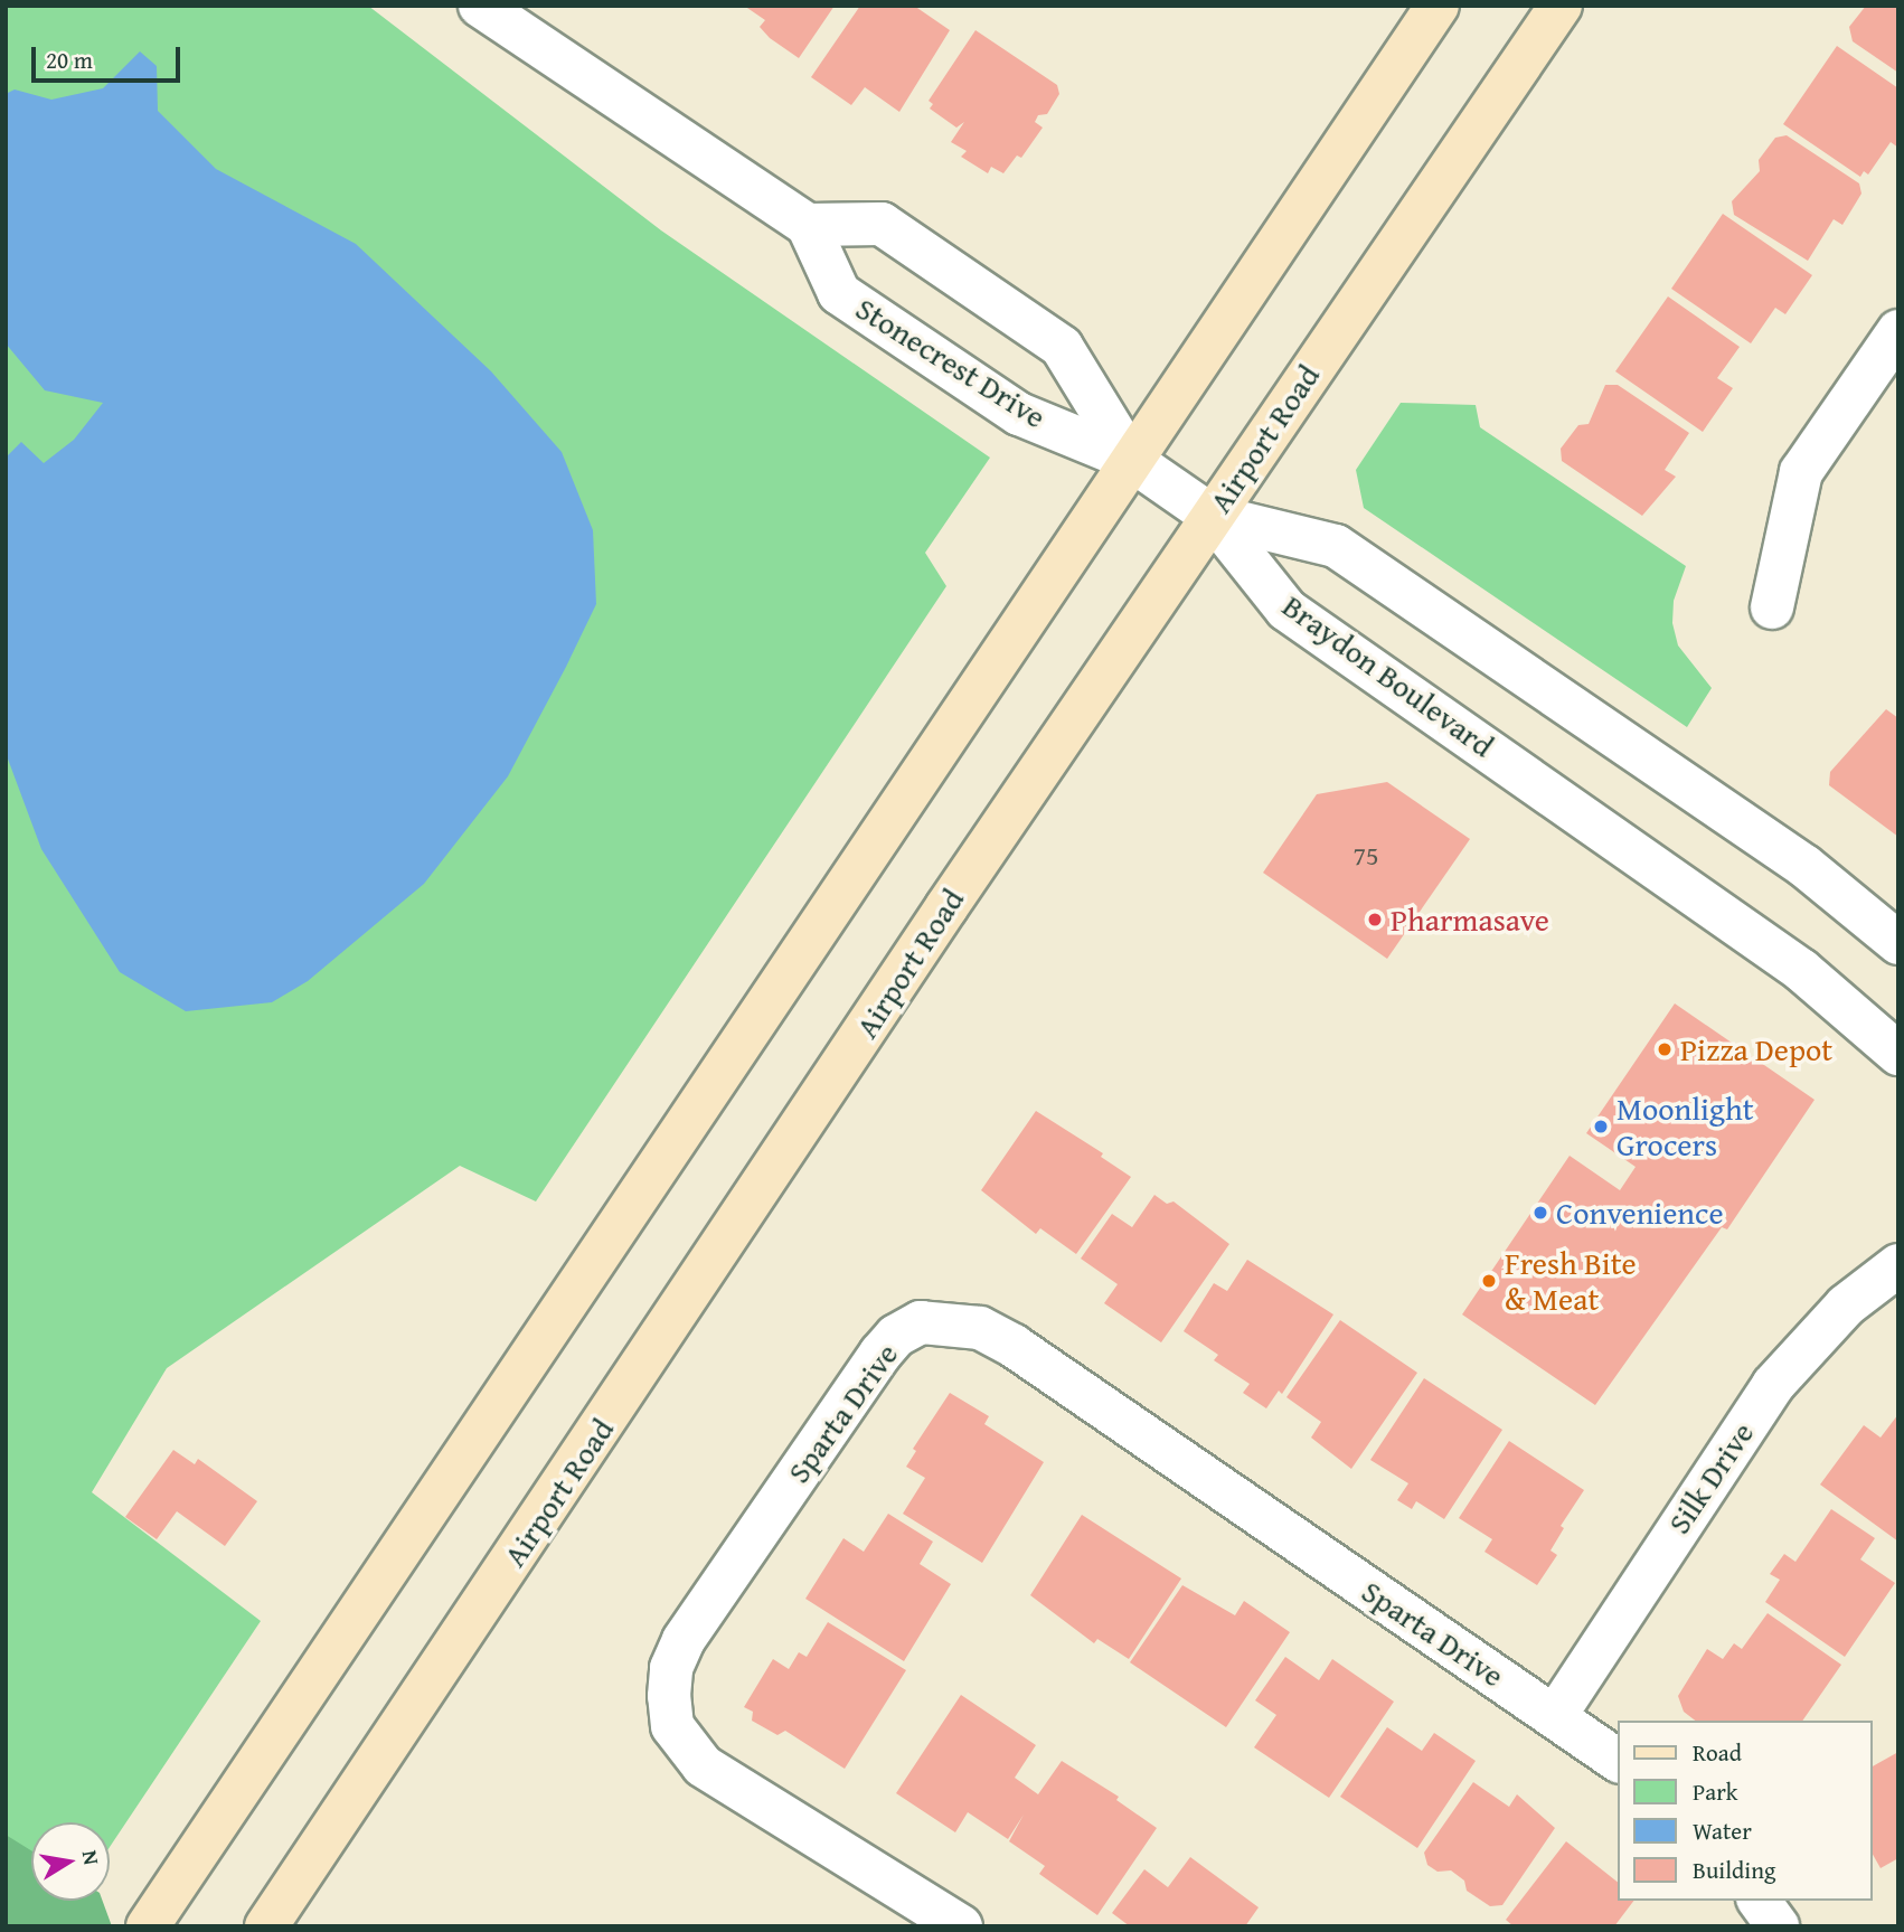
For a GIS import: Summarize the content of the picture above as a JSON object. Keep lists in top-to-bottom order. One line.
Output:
{"streets":{"main road":["Airport Road"],"street":["Stonecrest Drive","Braydon Boulevard","Sparta Drive","Silk Drive"]},"crossings":[["Stonecrest Drive","Airport Road"],["Stonecrest Drive","Braydon Boulevard"],["Airport Road","Braydon Boulevard"],["Sparta Drive","Silk Drive"]],"places":["Pharmasave","Pizza Depot","Moonlight Grocers","Convenience","Fresh Bite & Meat"],"house_numbers":["75"],"legend":["Road","Park","Water","Building"],"scale_bar":"20 m","north":"right"}
